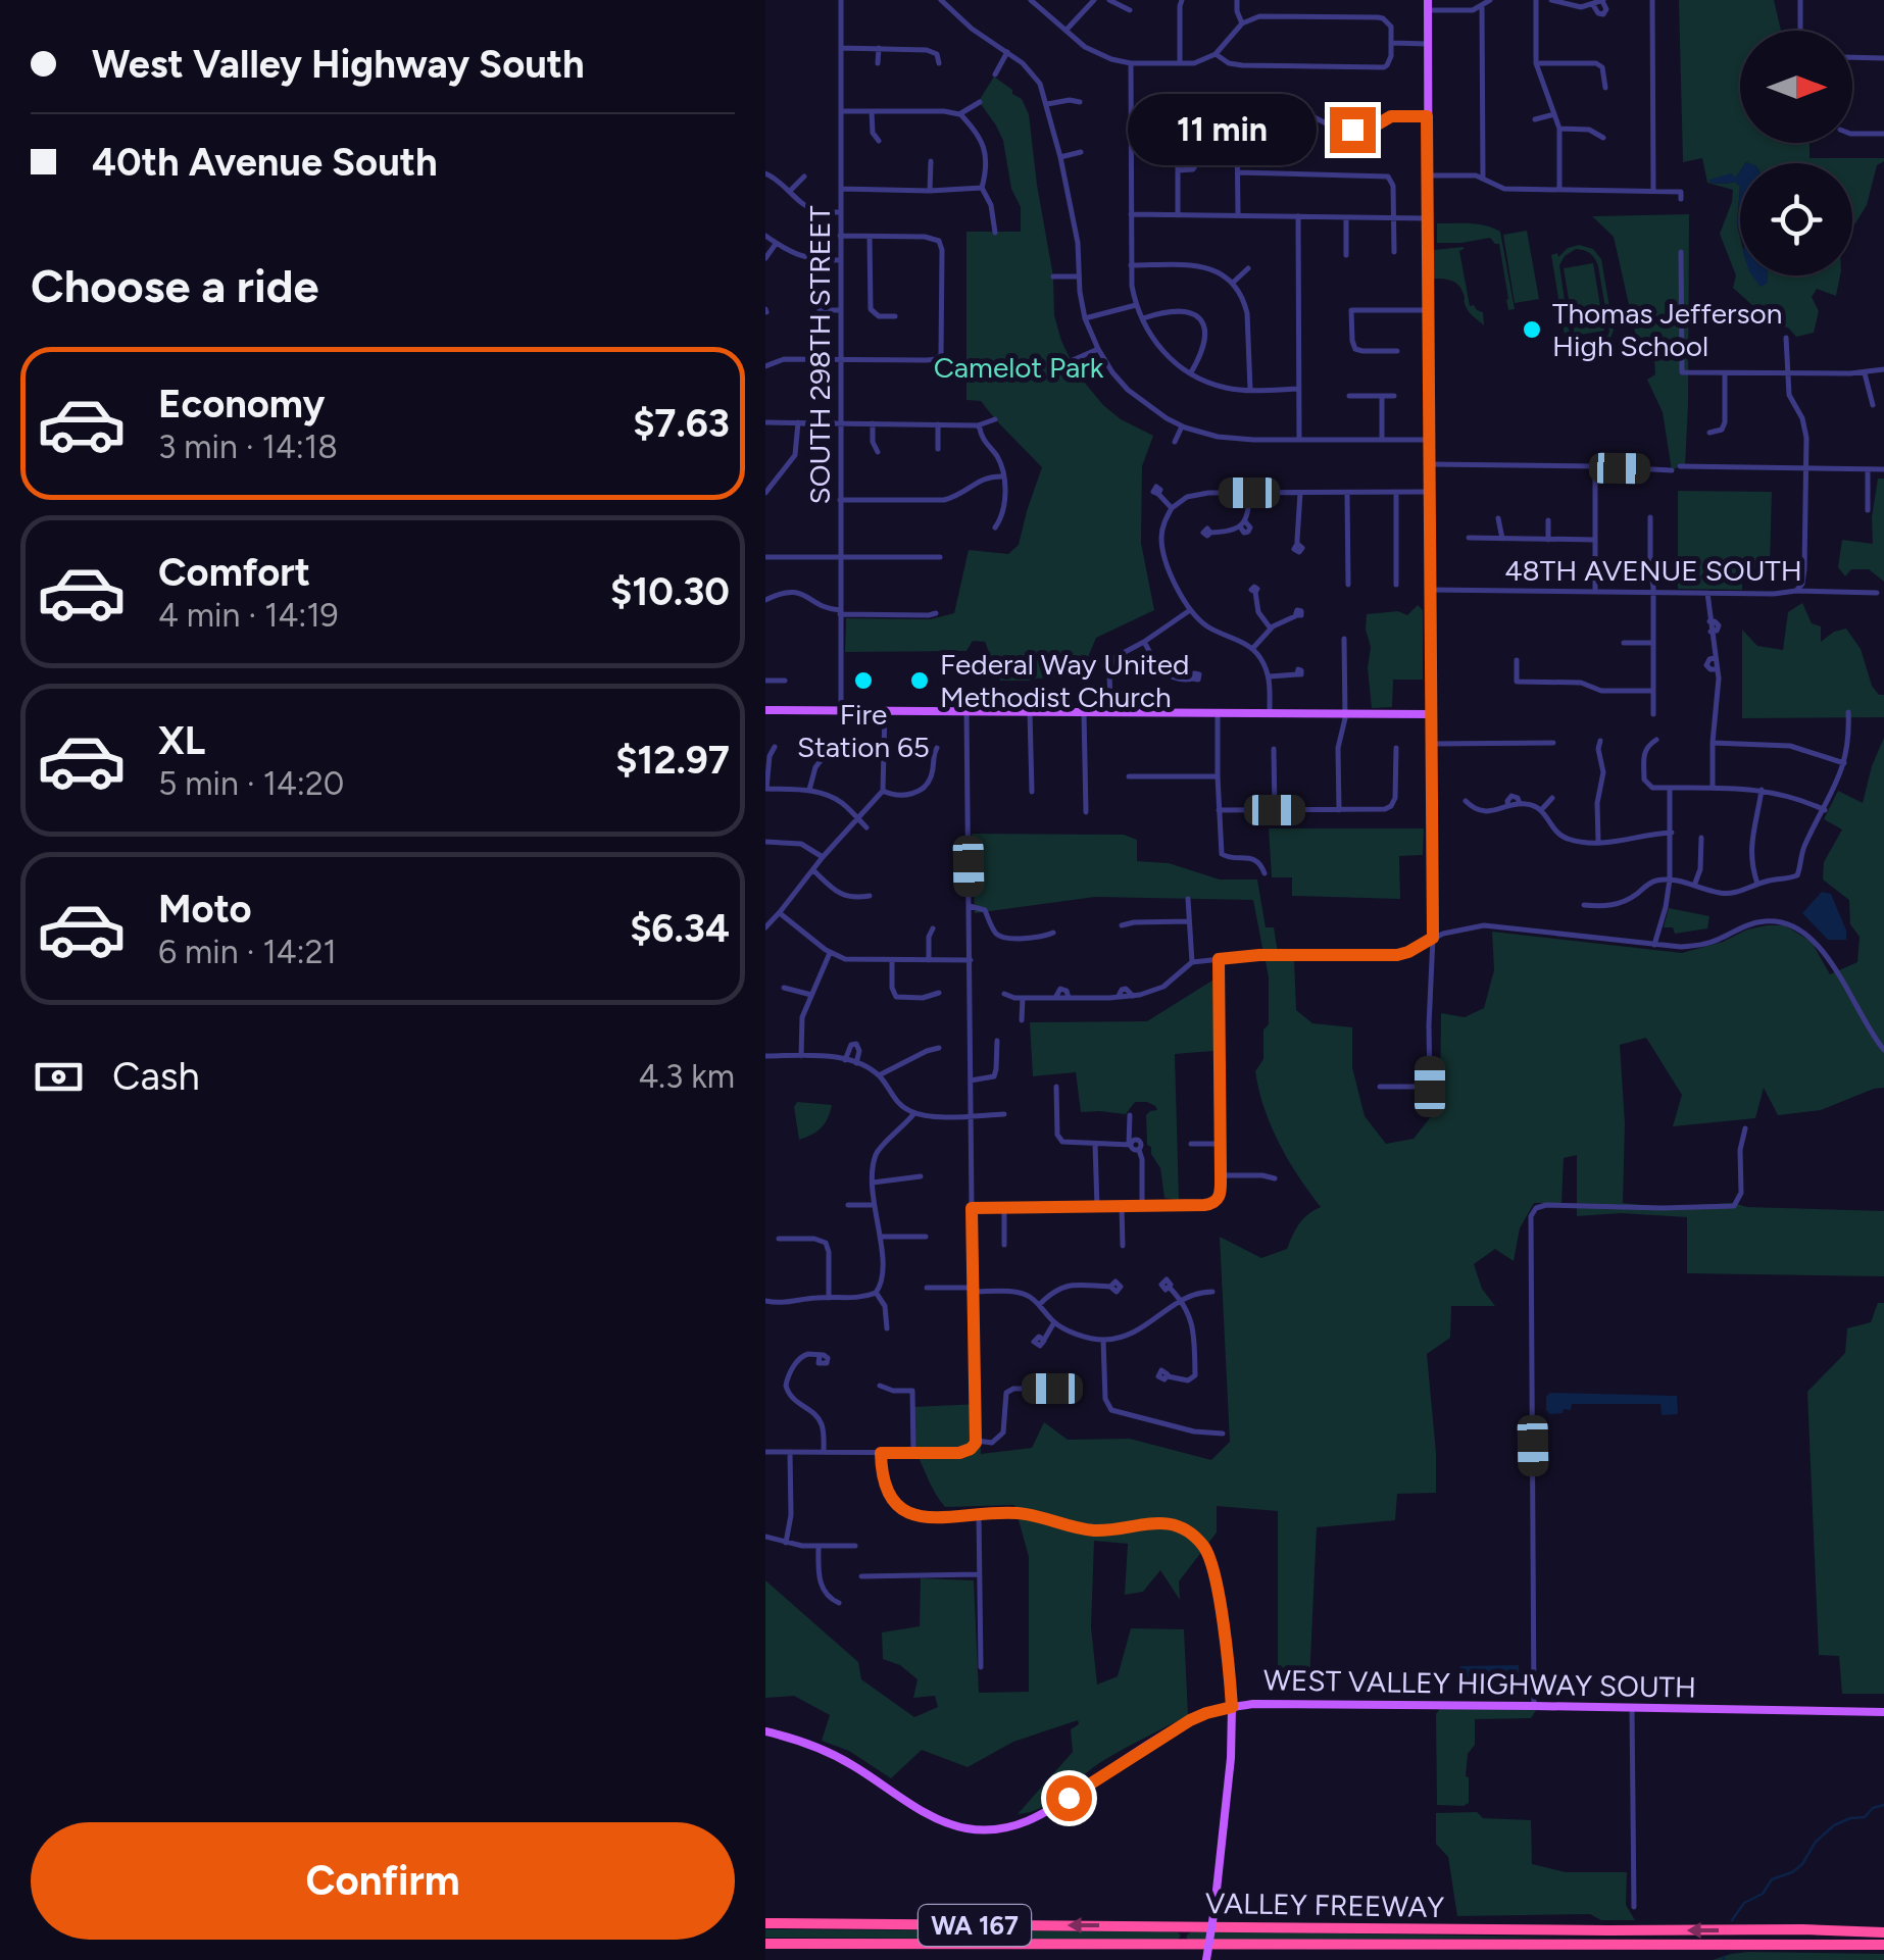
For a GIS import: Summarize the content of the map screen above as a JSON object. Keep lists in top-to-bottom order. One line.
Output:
{"streets":{"highway":["VALLEY FREEWAY","WA 167"],"main road":["WEST VALLEY HIGHWAY SOUTH"],"street":["SOUTH 298TH STREET","48TH AVENUE SOUTH"]},"parks":["Camelot Park"],"places":["Thomas Jefferson High School","Fire Station 65","Federal Way United Methodist Church"],"north":"right","page":{"banner":["West Valley Highway South","40th Avenue South"],"bubble":"11 min","heading":"Choose a ride","list":[{"name":"Economy","note":"3 min · 14:18","value":"$7.63"},{"name":"Comfort","note":"4 min · 14:19","value":"$10.30"},{"name":"XL","note":"5 min · 14:20","value":"$12.97"},{"name":"Moto","note":"6 min · 14:21","value":"$6.34"}],"pay":["Cash","4.3 km"],"buttons":"Confirm"}}
